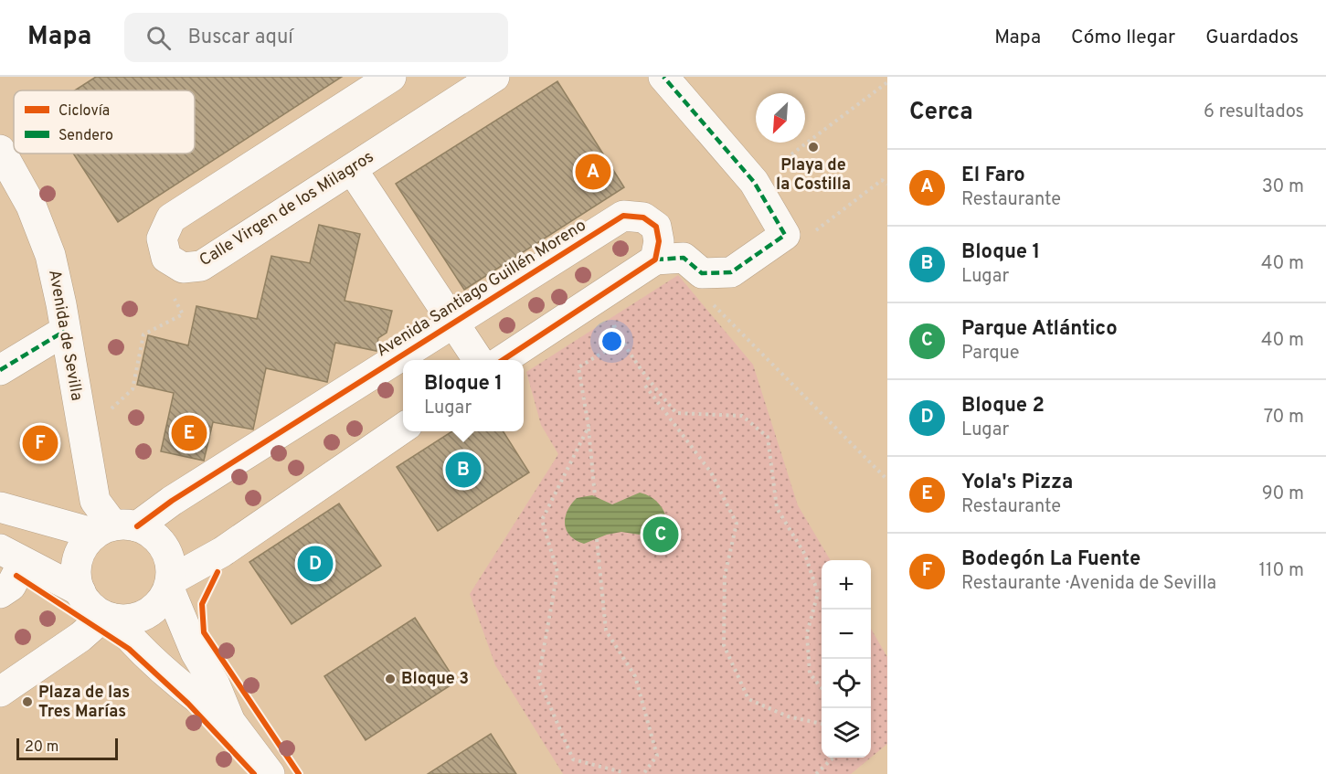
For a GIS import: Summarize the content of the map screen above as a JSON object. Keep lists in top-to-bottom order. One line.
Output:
{"streets":{"street":["Calle Virgen de los Milagros","Avenida Santiago Guillén Moreno","Avenida de Sevilla"]},"crossings":[["Calle Virgen de los Milagros","Avenida Santiago Guillén Moreno"],["Avenida Santiago Guillén Moreno","Avenida de Sevilla"]],"places":["Playa de la Costilla","Bloque 3","Plaza de las Tres Marías"],"legend":["Ciclovía","Sendero"],"scale_bar":"20 m","north":"bottom left","page":{"header":"Mapa","search":"Buscar aquí","nav":["Mapa","Cómo llegar","Guardados"],"heading":["Cerca","6 resultados"],"list":[{"mark":"A","name":"El Faro","note":"Restaurante","value":"30 m"},{"mark":"B","name":"Bloque 1","note":"Lugar","value":"40 m"},{"mark":"C","name":"Parque Atlántico","note":"Parque","value":"40 m"},{"mark":"D","name":"Bloque 2","note":"Lugar","value":"70 m"},{"mark":"E","name":"Yola's Pizza","note":"Restaurante","value":"90 m"},{"mark":"F","name":"Bodegón La Fuente","note":"Restaurante · Avenida de Sevilla","value":"110 m"}],"pins":["A","E","F","B","C","D"],"popup":["Bloque 1","Lugar"],"map_buttons":["+","−"],"scale":"20 m"}}
